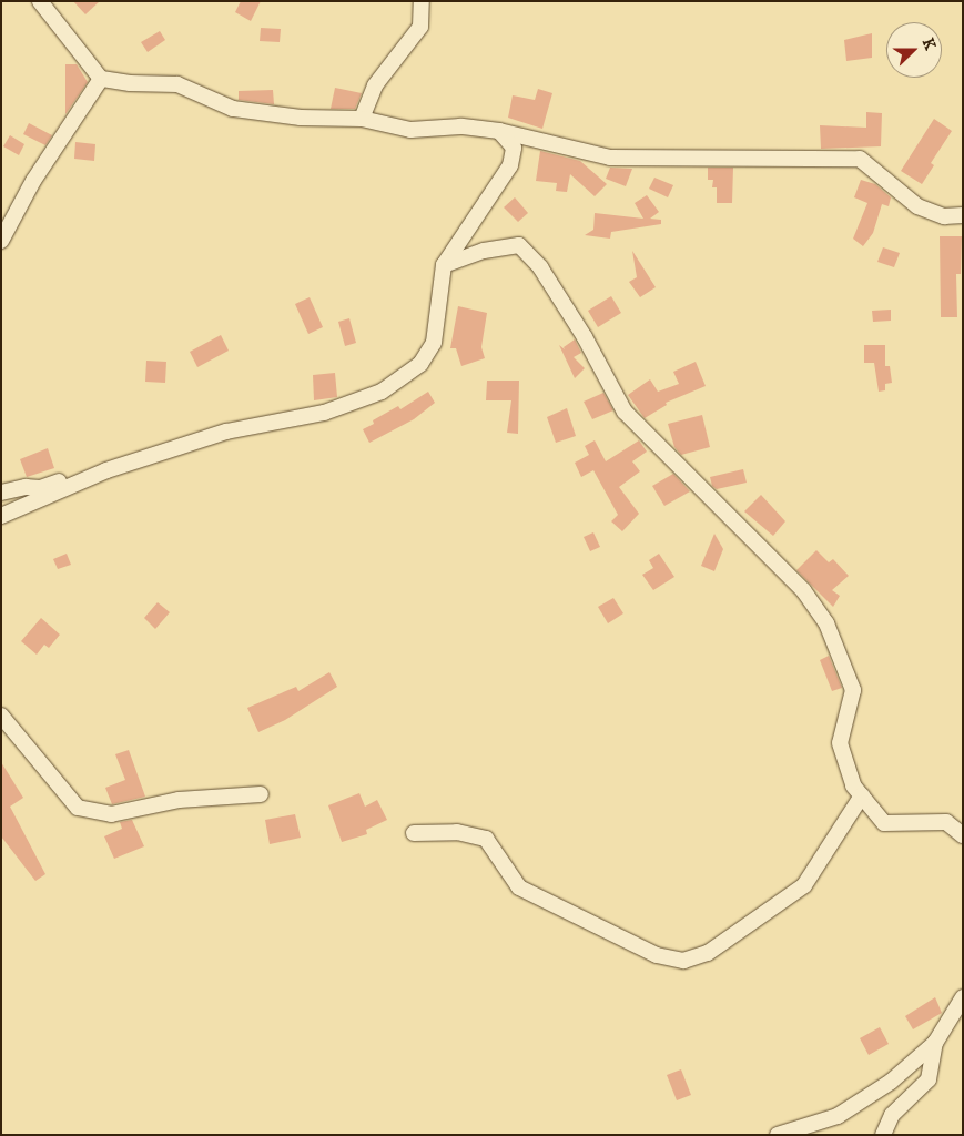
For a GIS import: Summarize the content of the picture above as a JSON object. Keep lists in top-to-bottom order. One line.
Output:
{"north":"right"}
